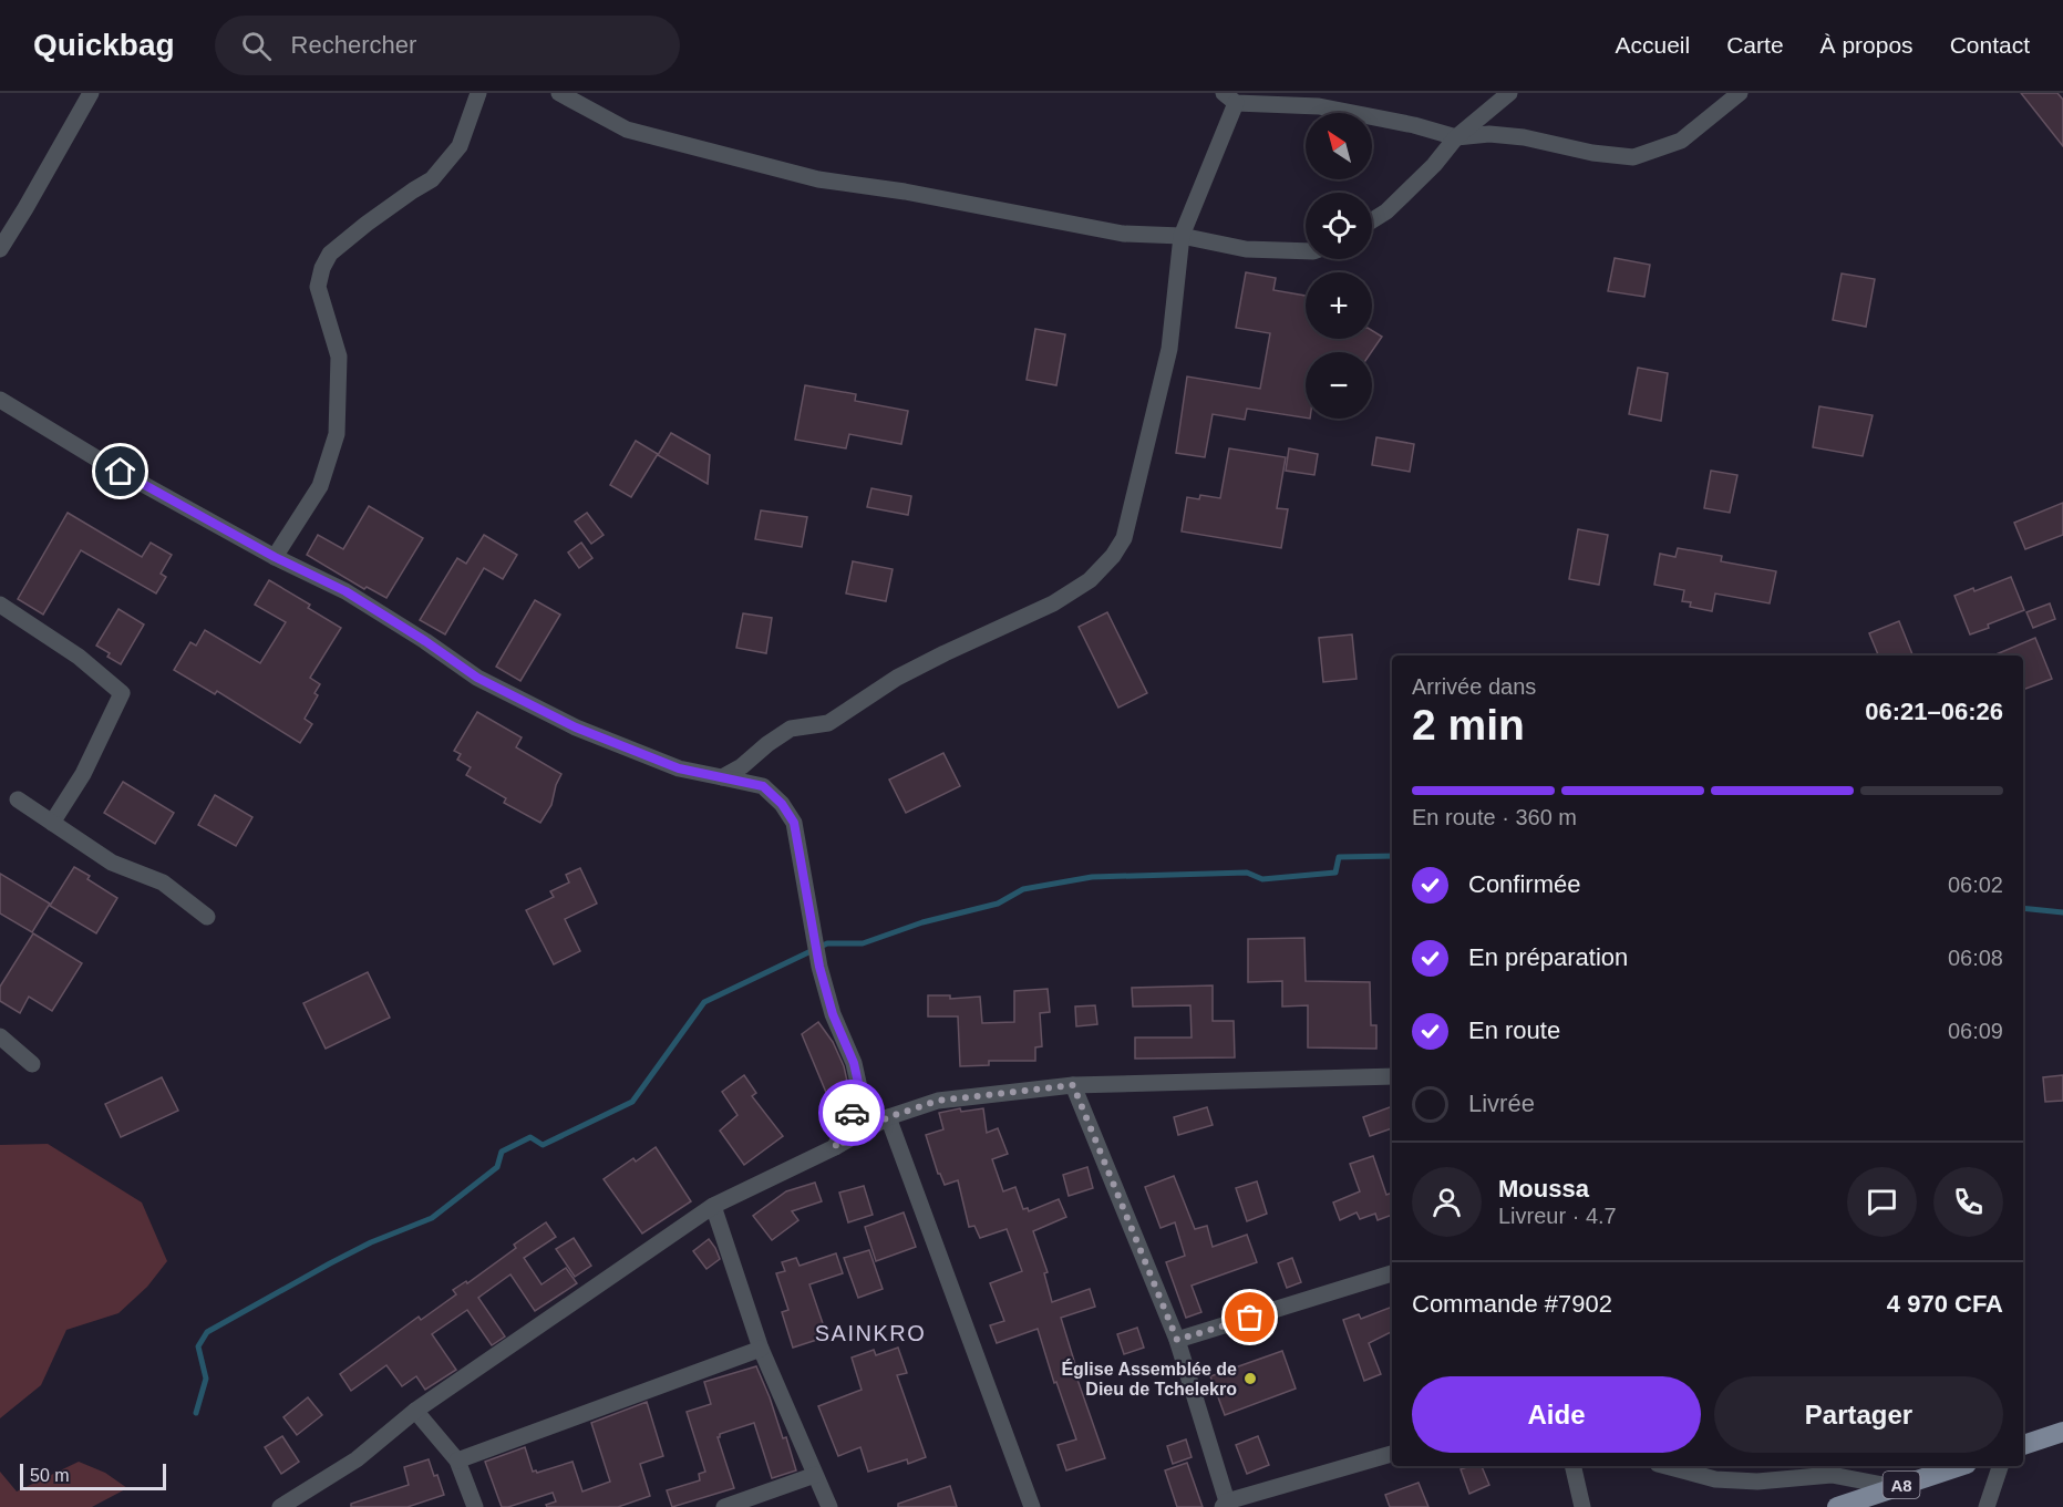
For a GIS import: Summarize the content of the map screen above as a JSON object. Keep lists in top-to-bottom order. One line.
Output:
{"streets":{"main road":["A8"]},"districts":["SAINKRO"],"places":["Église Assemblée de Dieu de Tchelekro"],"scale_bar":"50 m","north":"top left","page":{"header":"Quickbag","search":"Rechercher","nav":["Accueil","Carte","À propos","Contact"],"map_buttons":["+","−"],"heading":["2 min","Arrivée dans","06:21–06:26"],"panel":["Moussa","Livreur · 4.7","Commande #7902","4 970 CFA"],"bar":"En route · 360 m","list":[["Confirmée","06:02"],["En préparation","06:08"],["En route","06:09"],"Livrée"],"buttons":["Aide","Partager"],"scale":"50 m"}}
